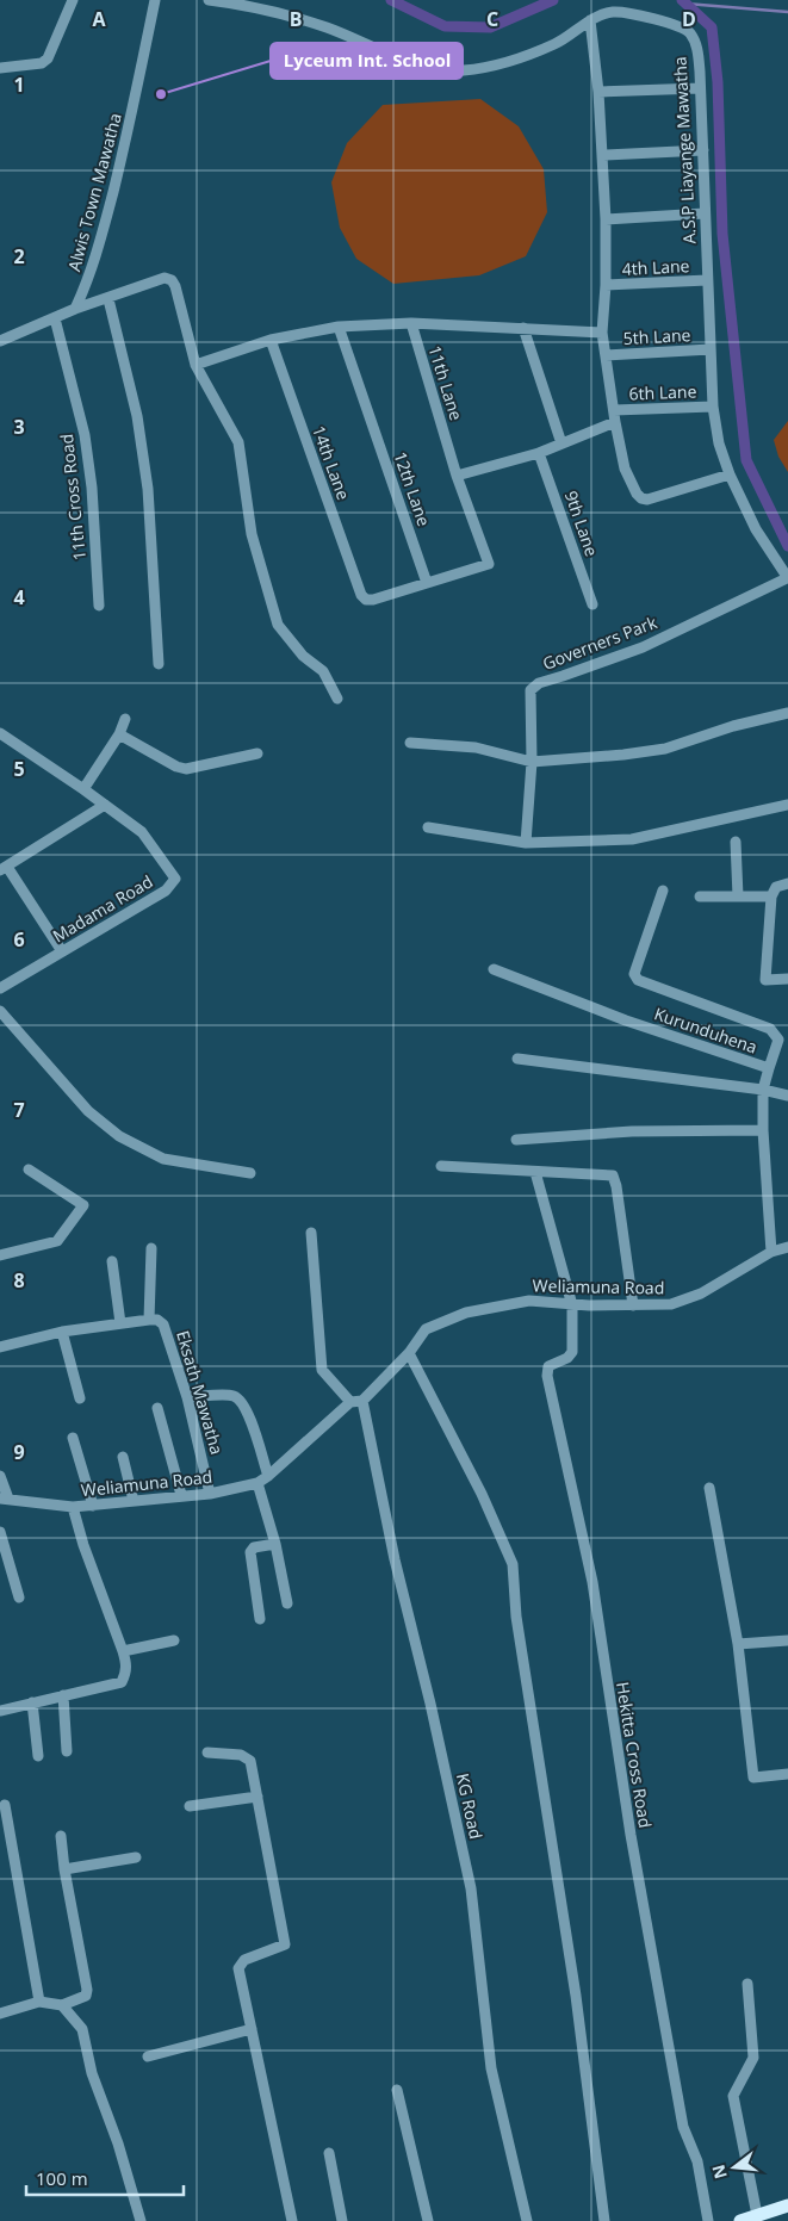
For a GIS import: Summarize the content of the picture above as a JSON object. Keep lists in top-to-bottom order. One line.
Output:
{"streets":{"street":["A.S.P Liayange Mawatha","Alwis Town Mawatha","4th Lane","5th Lane","11th Lane","6th Lane","14th Lane","12th Lane","11th Cross Road","9th Lane","Governers Park","Madama Road","Kurunduhena","Weliamuna Road","Eksath Mawatha","Hekitta Cross Road","KG Road"]},"crossings":[["A.S.P Liayange Mawatha","4th Lane"],["A.S.P Liayange Mawatha","5th Lane"],["A.S.P Liayange Mawatha","6th Lane"],["A.S.P Liayange Mawatha","Governers Park"],["14th Lane","12th Lane"],["Kurunduhena","Weliamuna Road"],["Weliamuna Road","Eksath Mawatha"],["Weliamuna Road","Hekitta Cross Road"],["Weliamuna Road","KG Road"]],"places":["Lyceum Int. School"],"scale_bar":"100 m","north":"left","grid":{"columns":["A","B","C","D"],"rows":["1","2","3","4","5","6","7","8","9"]}}
